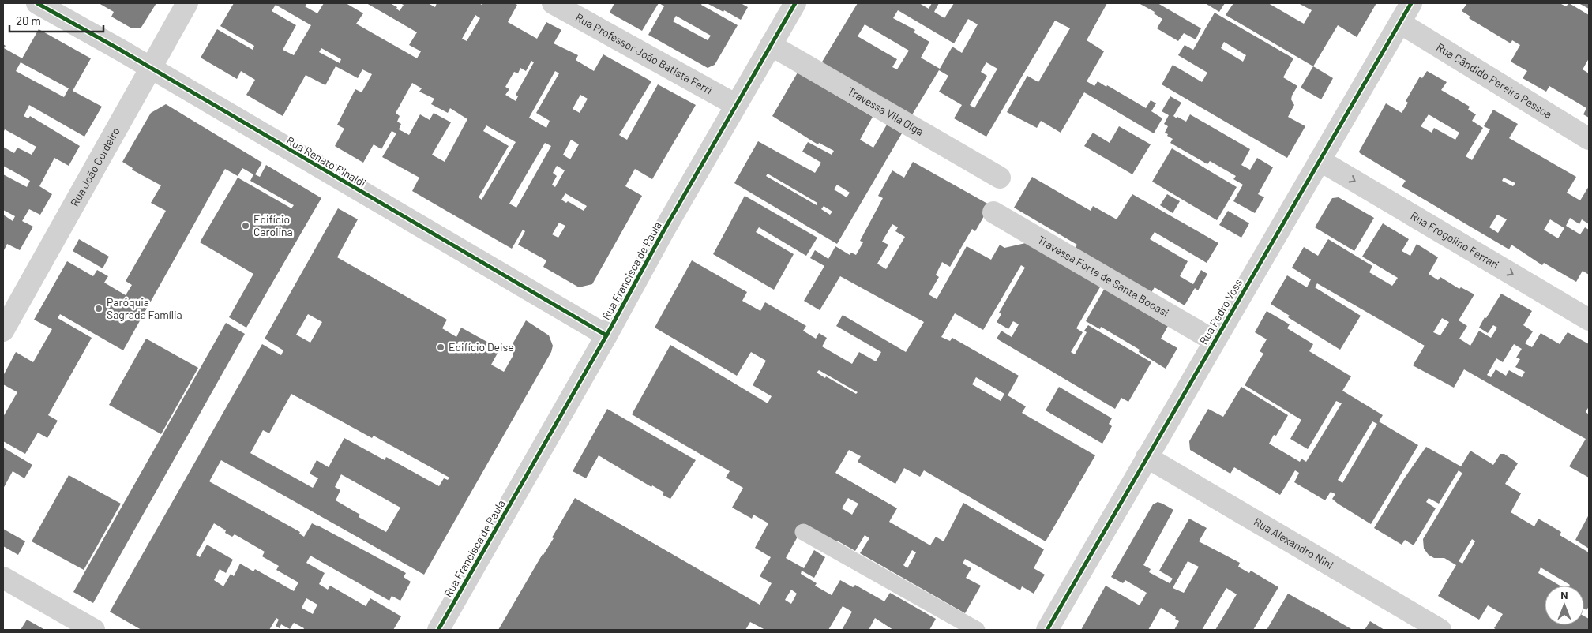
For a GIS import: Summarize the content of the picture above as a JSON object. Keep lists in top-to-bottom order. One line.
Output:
{"streets":{"street":["Rua Professor João Batista Ferri","Rua Cândido Pereira Pessoa","Travessa Vila Olga","Rua Renato Rinaldi","Rua João Cordeiro","Rua Frogolino Ferrari","Rua Francisca de Paula","Travessa Forte de Santa Booasi","Rua Pedro Voss","Rua Alexandro Nini"]},"crossings":[["Rua Professor João Batista Ferri","Rua Francisca de Paula"],["Rua Cândido Pereira Pessoa","Rua Pedro Voss"],["Travessa Vila Olga","Rua Francisca de Paula"],["Rua Renato Rinaldi","Rua João Cordeiro"],["Rua Renato Rinaldi","Rua Francisca de Paula"],["Rua Frogolino Ferrari","Rua Pedro Voss"],["Travessa Forte de Santa Booasi","Rua Pedro Voss"],["Rua Pedro Voss","Rua Alexandro Nini"]],"one_way":["Rua Frogolino Ferrari"],"places":["Edifício Carolina","Paróquia Sagrada Família","Edifício Deise"],"scale_bar":"20 m","north":"top"}
